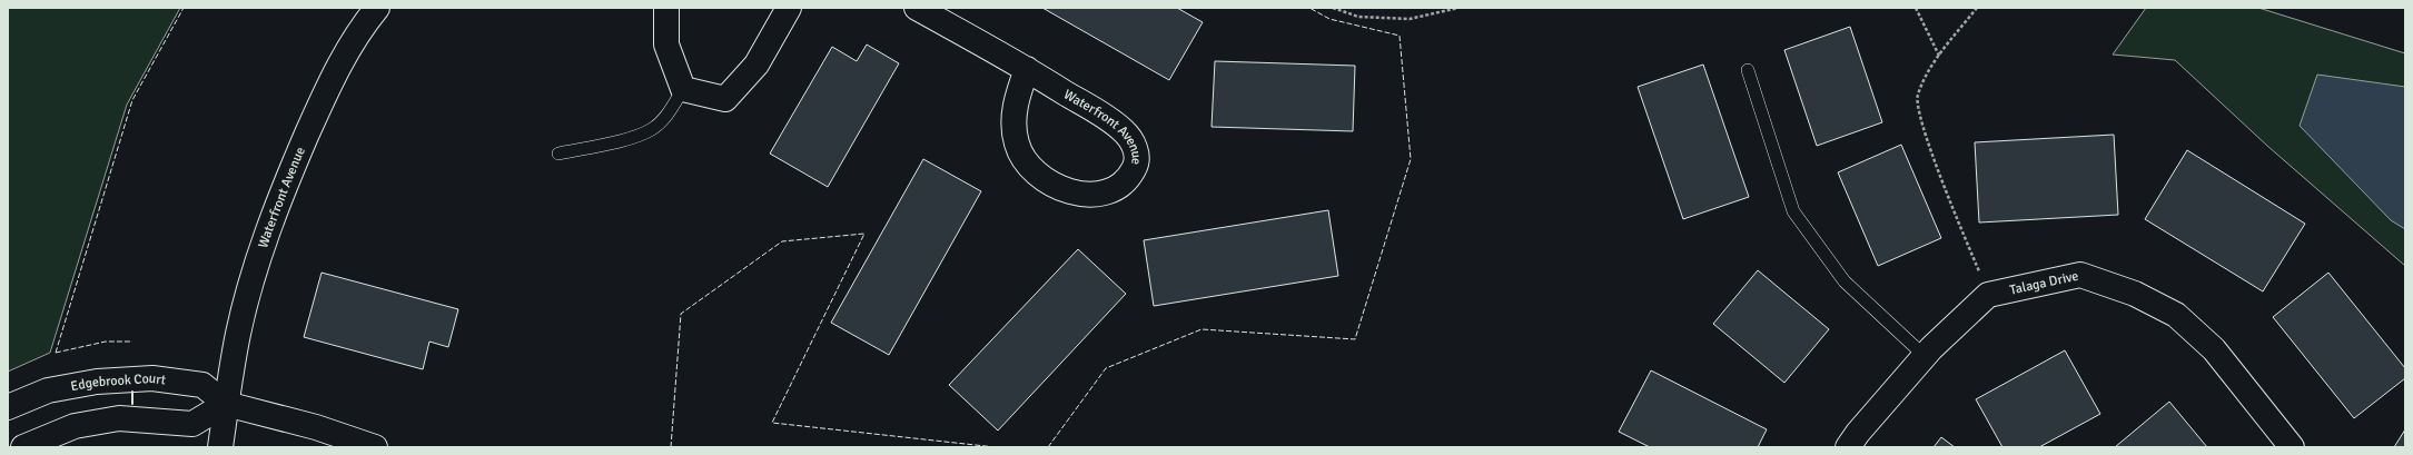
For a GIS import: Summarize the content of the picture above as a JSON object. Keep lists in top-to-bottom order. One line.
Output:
{"streets":{"street":["Waterfront Avenue","Talaga Drive","Edgebrook Court"]},"crossings":[["Waterfront Avenue","Edgebrook Court"]]}
